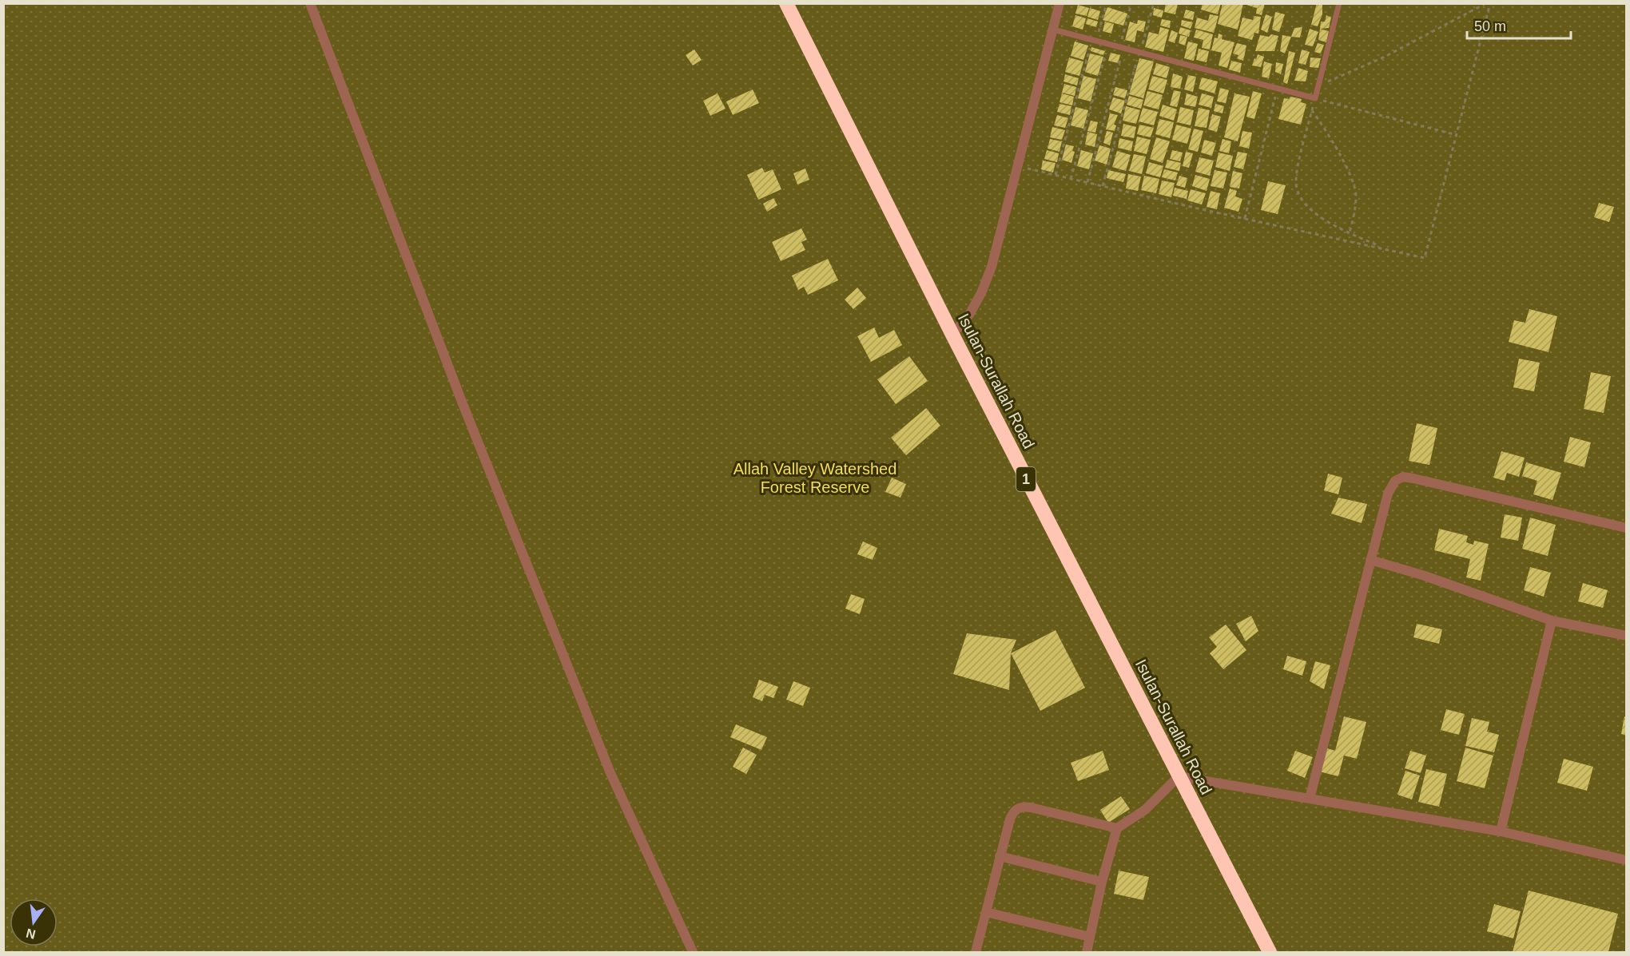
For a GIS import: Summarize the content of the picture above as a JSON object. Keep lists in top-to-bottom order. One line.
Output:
{"streets":{"highway":["Isulan-Surallah Road","1"]},"parks":["Allah Valley Watershed Forest Reserve"],"scale_bar":"50 m","north":"bottom"}
